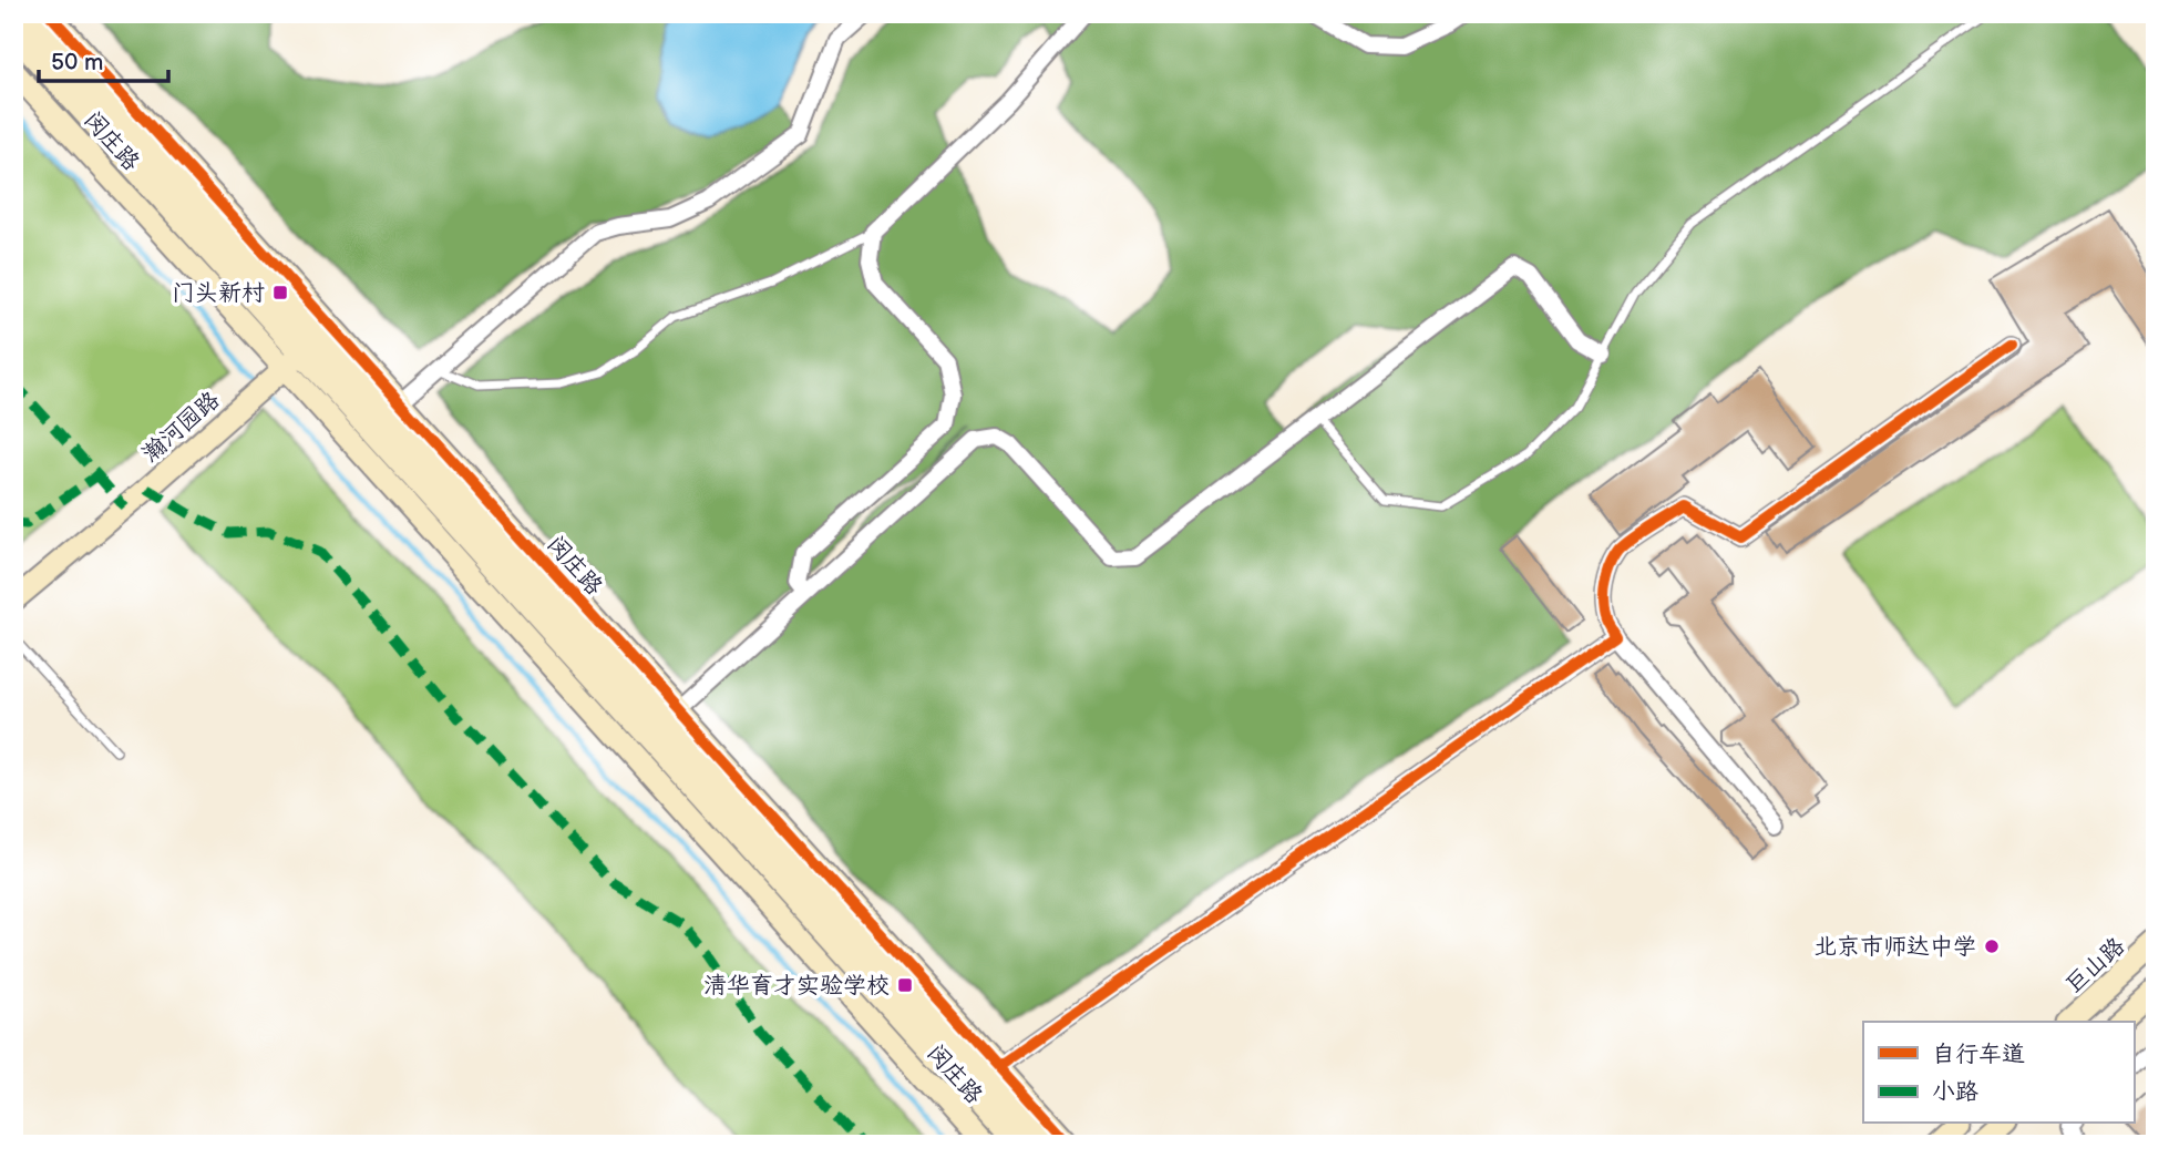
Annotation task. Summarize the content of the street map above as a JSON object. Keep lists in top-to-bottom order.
{
  "streets": {
    "main road": ["闵庄路", "瀚河园路", "巨山路"]
  },
  "crossings": [
    ["闵庄路", "瀚河园路"]
  ],
  "places": {
    "transit": ["门头新村", "清华育才实验学校"],
    "other": ["北京市师达中学"]
  },
  "legend": ["自行车道", "小路"],
  "scale_bar": "50 m"
}
